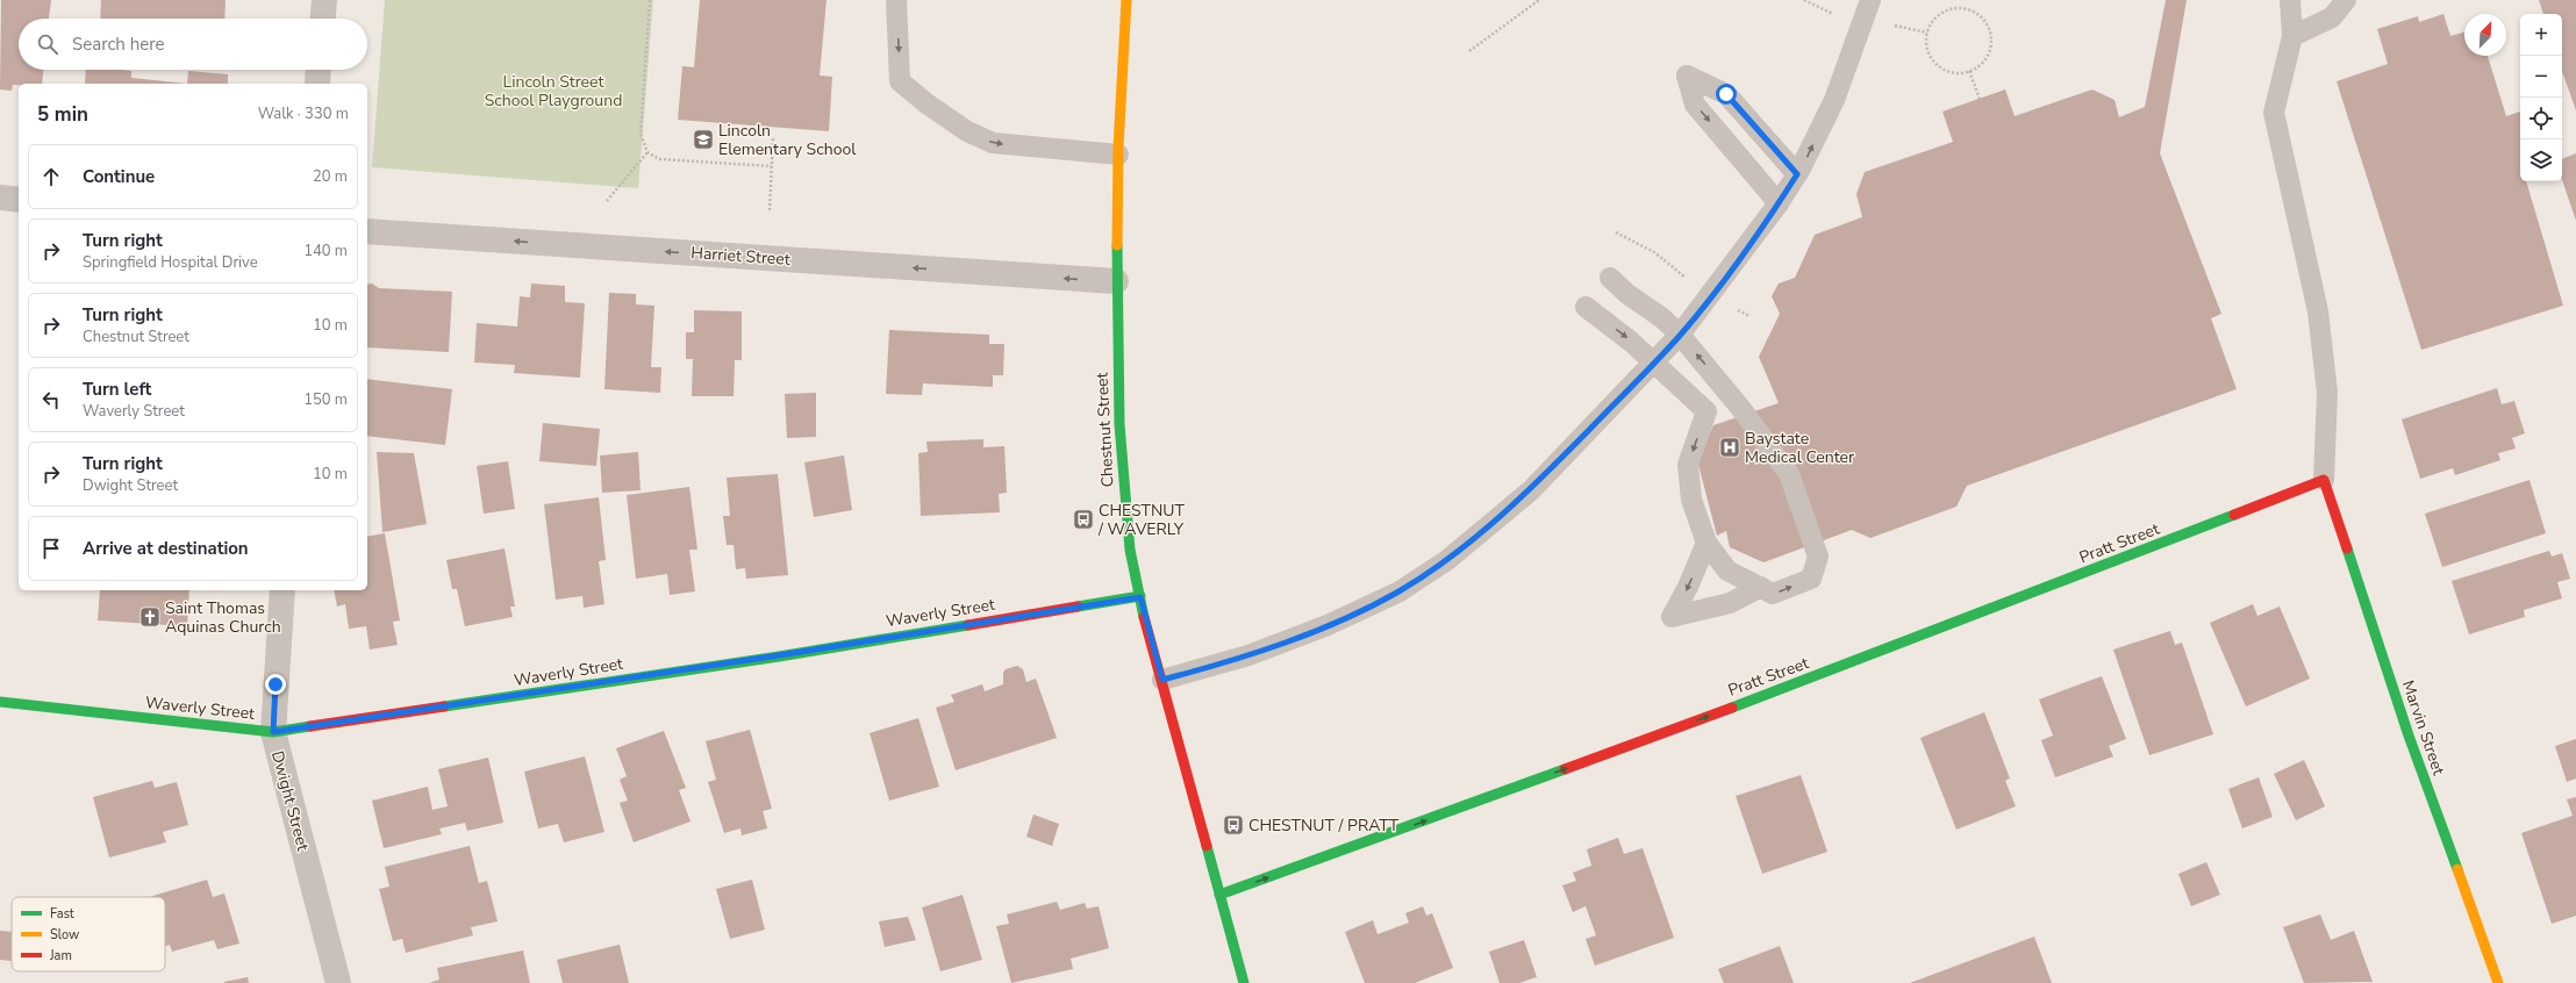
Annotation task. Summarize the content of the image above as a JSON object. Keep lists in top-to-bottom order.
{
  "streets": {
    "street": [
      "Harriet Street",
      "Chestnut Street",
      "Pratt Street",
      "Waverly Street",
      "Marvin Street",
      "Dwight Street"
    ]
  },
  "crossings": [
    ["Harriet Street", "Chestnut Street"],
    ["Chestnut Street", "Pratt Street"],
    ["Chestnut Street", "Waverly Street"],
    ["Pratt Street", "Marvin Street"],
    ["Waverly Street", "Dwight Street"]
  ],
  "one_way": ["Harriet Street", "Pratt Street"],
  "parks": ["Lincoln Street School Playground"],
  "places": {
    "school or university": ["Lincoln Elementary School"],
    "hospital": ["Baystate Medical Center"],
    "bus stop": ["CHESTNUT / WAVERLY", "CHESTNUT / PRATT"],
    "church": ["Saint Thomas Aquinas Church"]
  },
  "legend": ["Fast", "Slow", "Jam"],
  "north": "top right",
  "page": {
    "map_buttons": ["+", "−"],
    "search": "Search here",
    "heading": ["5 min", "Walk · 330 m"],
    "list": [
      ["Continue", "20 m"],
      ["Turn right", "Springfield Hospital Drive", "140 m"],
      ["Turn right", "Chestnut Street", "10 m"],
      ["Turn left", "Waverly Street", "150 m"],
      ["Turn right", "Dwight Street", "10 m"],
      "Arrive at destination"
    ]
  }
}
